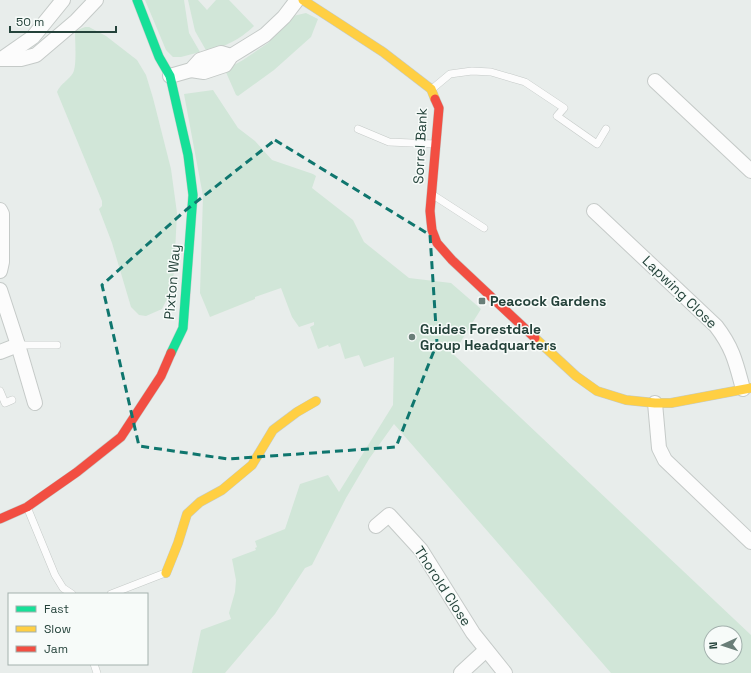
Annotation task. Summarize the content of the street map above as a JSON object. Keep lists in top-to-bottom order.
{
  "streets": {
    "street": [
      "Sorrel Bank",
      "Pixton Way",
      "Lapwing Close",
      "Thorold Close"
    ]
  },
  "places": {
    "transit": ["Peacock Gardens"],
    "other": ["Guides Forestdale Group Headquarters"]
  },
  "legend": ["Fast", "Slow", "Jam"],
  "scale_bar": "50 m",
  "north": "left"
}
